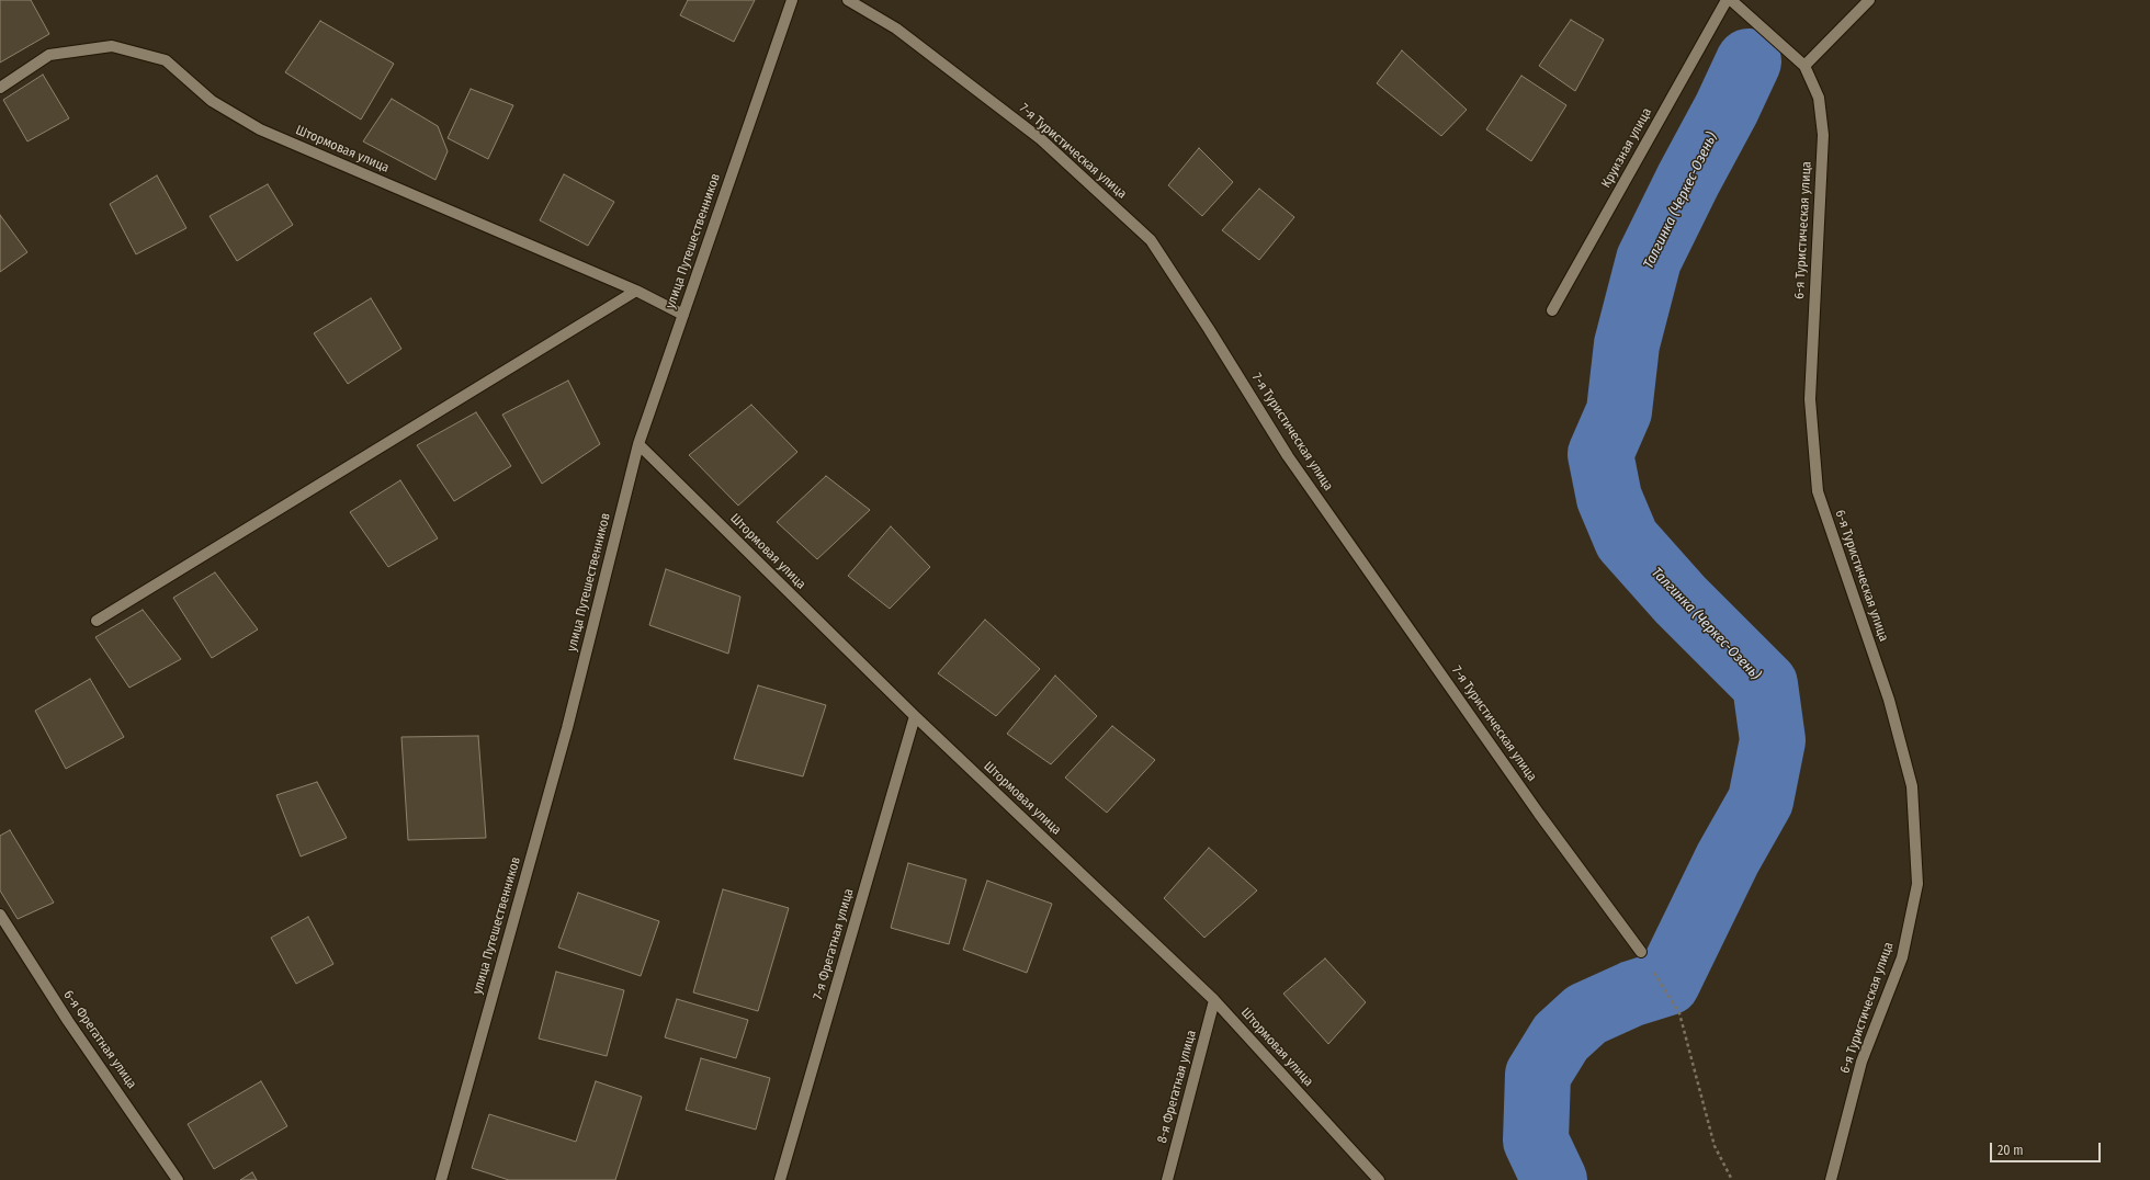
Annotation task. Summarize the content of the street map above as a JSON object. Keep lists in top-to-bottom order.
{
  "streets": {
    "street": [
      "Круизная улица",
      "Штормовая улица",
      "7-я Туристическая улица",
      "6-я Туристическая улица",
      "улица Путешественников",
      "7-я Фрегатная улица",
      "6-я Фрегатная улица",
      "8-я Фрегатная улица"
    ]
  },
  "crossings": [
    ["Штормовая улица", "улица Путешественников"],
    ["Штормовая улица", "7-я Фрегатная улица"],
    ["Штормовая улица", "8-я Фрегатная улица"]
  ],
  "water": ["Талгинка (Черкес-Озень)"],
  "scale_bar": "20 m"
}
